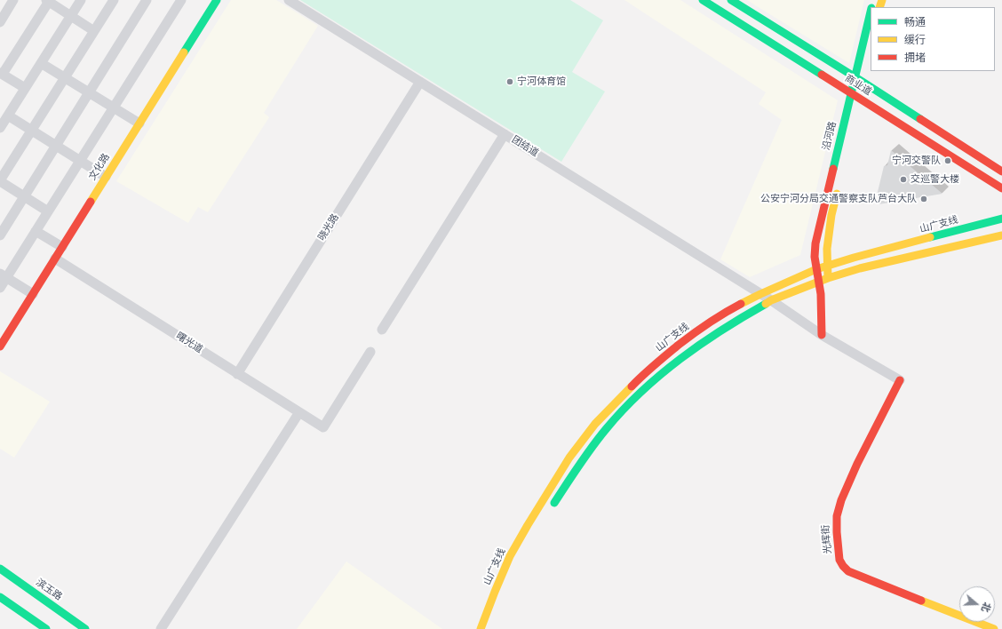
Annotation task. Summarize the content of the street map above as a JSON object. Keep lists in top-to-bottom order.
{
  "streets": {
    "main road": [
      "商业道",
      "沿河路",
      "文化路",
      "山广支线",
      "光辉街",
      "滨玉路"
    ],
    "street": ["团结道", "晓光路", "曙光道"]
  },
  "crossings": [
    ["商业道", "沿河路"],
    ["沿河路", "山广支线"],
    ["团结道", "山广支线"],
    ["团结道", "晓光路"],
    ["团结道", "光辉街"],
    ["文化路", "曙光道"],
    ["晓光路", "曙光道"]
  ],
  "places": [
    "宁河体育馆",
    "宁河交警队",
    "交巡警大楼",
    "公安宁河分局交通警察支队芦台大队"
  ],
  "legend": ["畅通", "缓行", "拥堵"],
  "north": "right"
}
